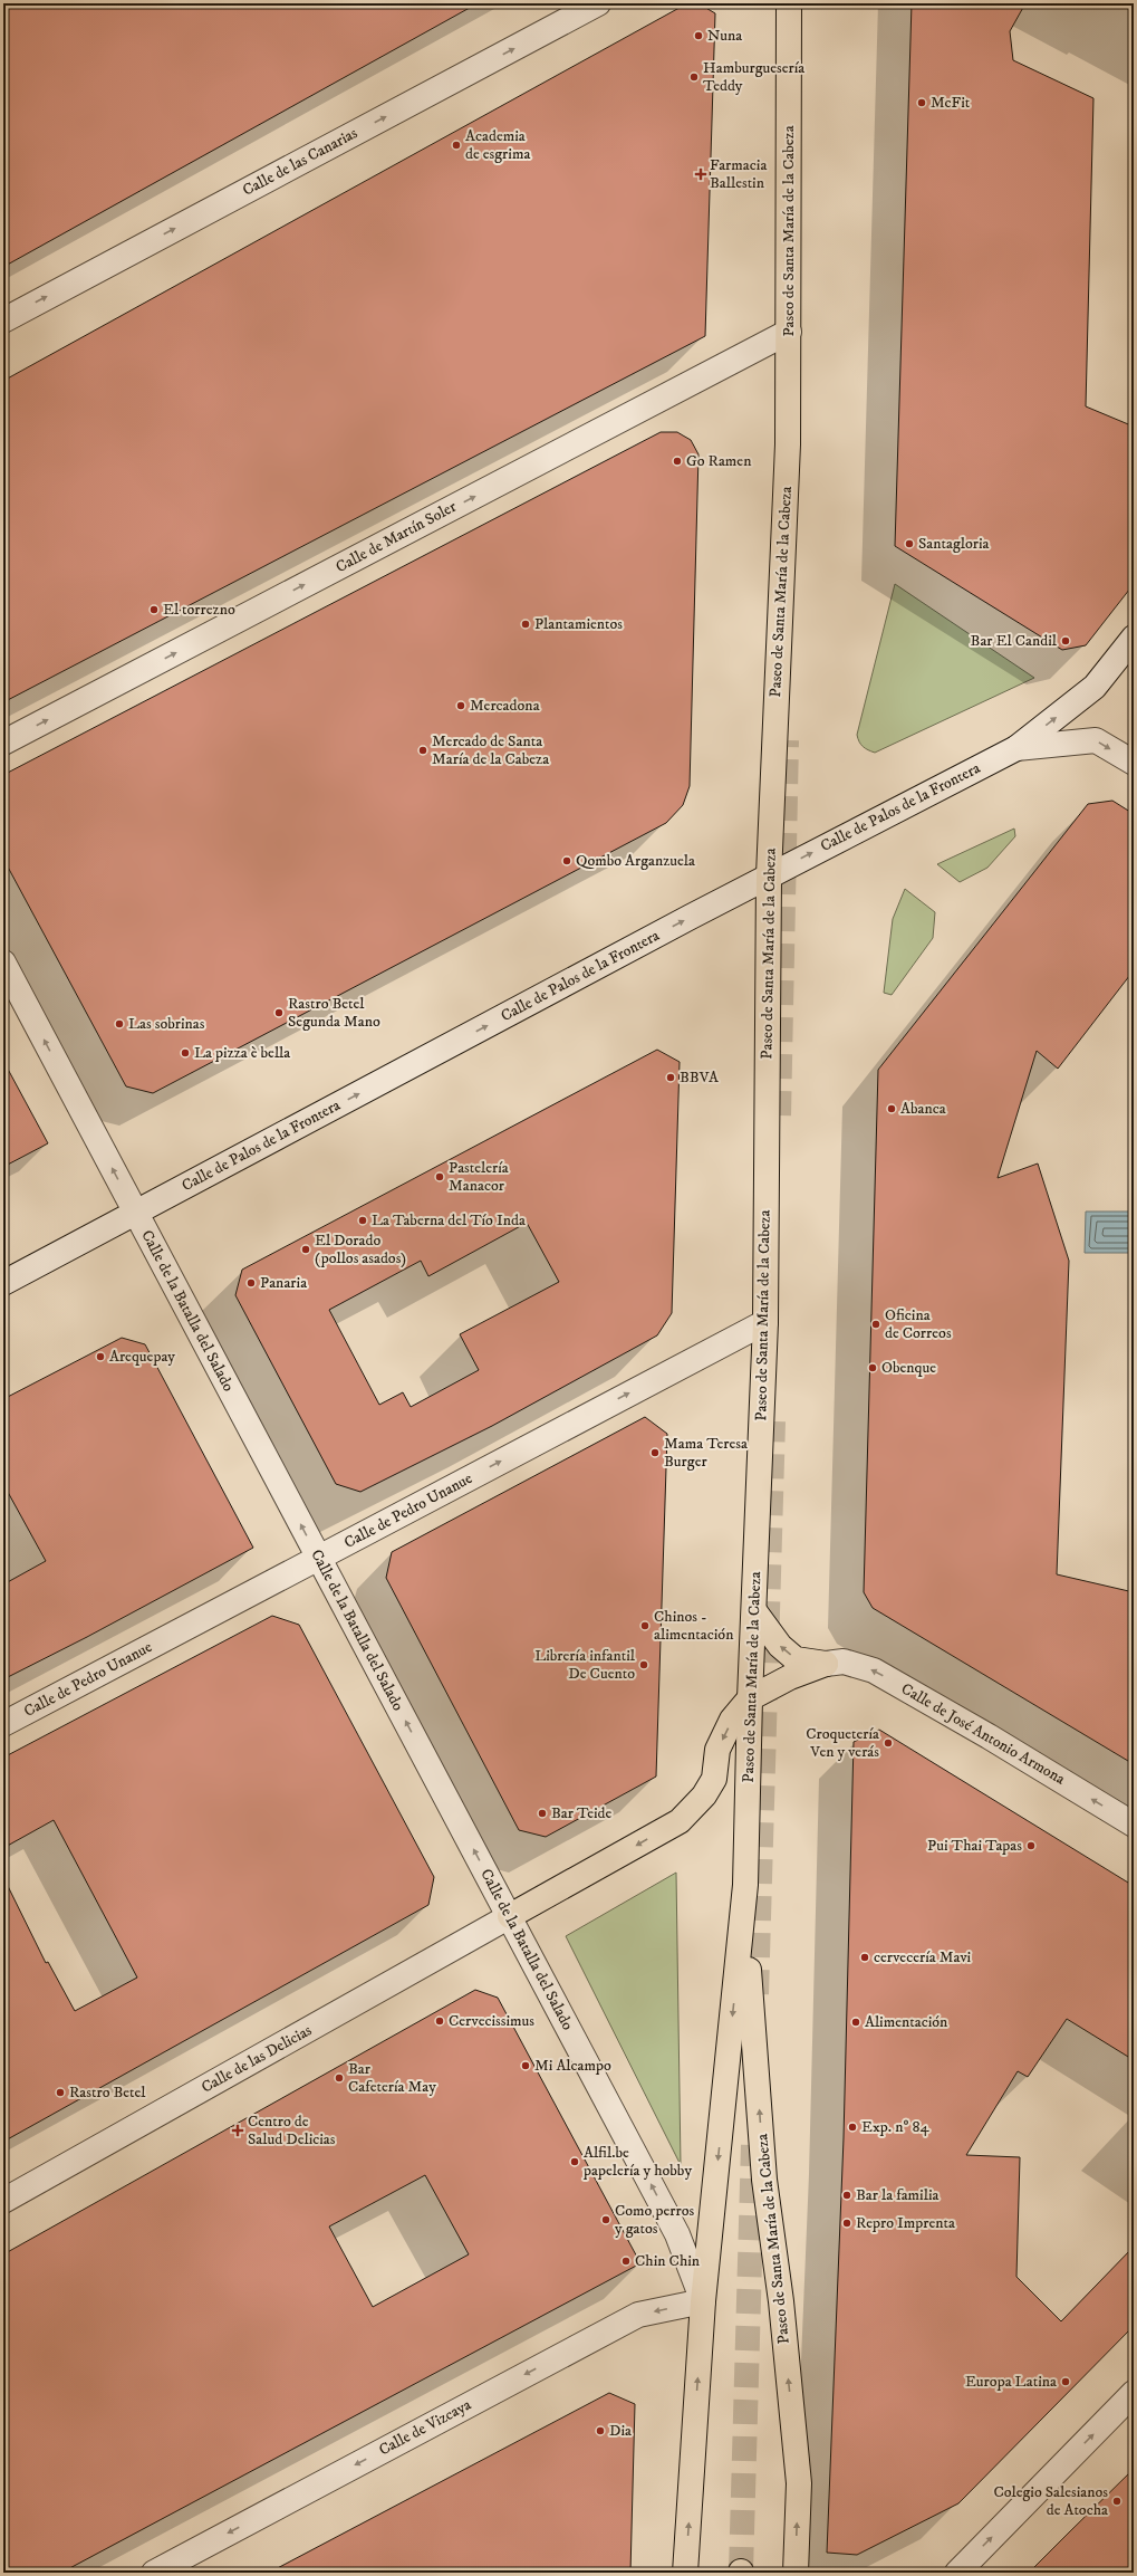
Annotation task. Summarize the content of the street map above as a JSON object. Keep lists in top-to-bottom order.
{
  "streets": {
    "main road": ["Paseo de Santa María de la Cabeza"],
    "street": [
      "Calle de las Canarias",
      "Calle de Martín Soler",
      "Calle de Palos de la Frontera",
      "Calle de la Batalla del Salado",
      "Calle de Pedro Unanue",
      "Calle de José Antonio Armona",
      "Calle de las Delicias",
      "Calle de Vizcaya"
    ]
  },
  "crossings": [
    ["Paseo de Santa María de la Cabeza", "Calle de Martín Soler"],
    ["Paseo de Santa María de la Cabeza", "Calle de Palos de la Frontera"],
    ["Paseo de Santa María de la Cabeza", "Calle de la Batalla del Salado"],
    ["Paseo de Santa María de la Cabeza", "Calle de Pedro Unanue"],
    ["Paseo de Santa María de la Cabeza", "Calle de Vizcaya"],
    ["Calle de Palos de la Frontera", "Calle de la Batalla del Salado"],
    ["Calle de la Batalla del Salado", "Calle de Pedro Unanue"],
    ["Calle de la Batalla del Salado", "Calle de las Delicias"],
    ["Calle de la Batalla del Salado", "Calle de Vizcaya"]
  ],
  "one_way": [
    "Calle de las Canarias",
    "Calle de Martín Soler",
    "Calle de Palos de la Frontera",
    "Calle de la Batalla del Salado",
    "Calle de Pedro Unanue",
    "Calle de José Antonio Armona",
    "Calle de Vizcaya"
  ],
  "places": {
    "other": [
      "Nuna",
      "Hamburguesería Teddy",
      "McFit",
      "Academia de esgrima",
      "Go Ramen",
      "Santagloria",
      "El torrezno",
      "Plantamientos",
      "Bar El Candil",
      "Mercadona",
      "Mercado de Santa María de la Cabeza",
      "Qombo Arganzuela",
      "Rastro Betel Segunda Mano",
      "Las sobrinas",
      "La pizza è bella",
      "BBVA",
      "Abanca",
      "Pastelería Manacor",
      "La Taberna del Tío Inda",
      "El Dorado (pollos asados)",
      "Panaria",
      "Oficina de Correos",
      "Arequepay",
      "Obenque",
      "Mama Teresa Burger",
      "Chinos - alimentación",
      "Librería infantil De Cuento",
      "Croquetería Ven y verás",
      "Bar Teide",
      "Pui Thai Tapas",
      "cervecería Mavi",
      "Cervecissimus",
      "Alimentación",
      "Mi Alcampo",
      "Bar Cafetería May",
      "Rastro Betel",
      "Exp. nº 84",
      "Alfil.be papelería y hobby",
      "Bar la familia",
      "Como perros y gatos",
      "Repro Imprenta",
      "Chin Chin",
      "Europa Latina",
      "Dia",
      "Colegio Salesianos de Atocha"
    ],
    "health": ["Farmacia Ballestin", "Centro de Salud Delicias"]
  }
}
